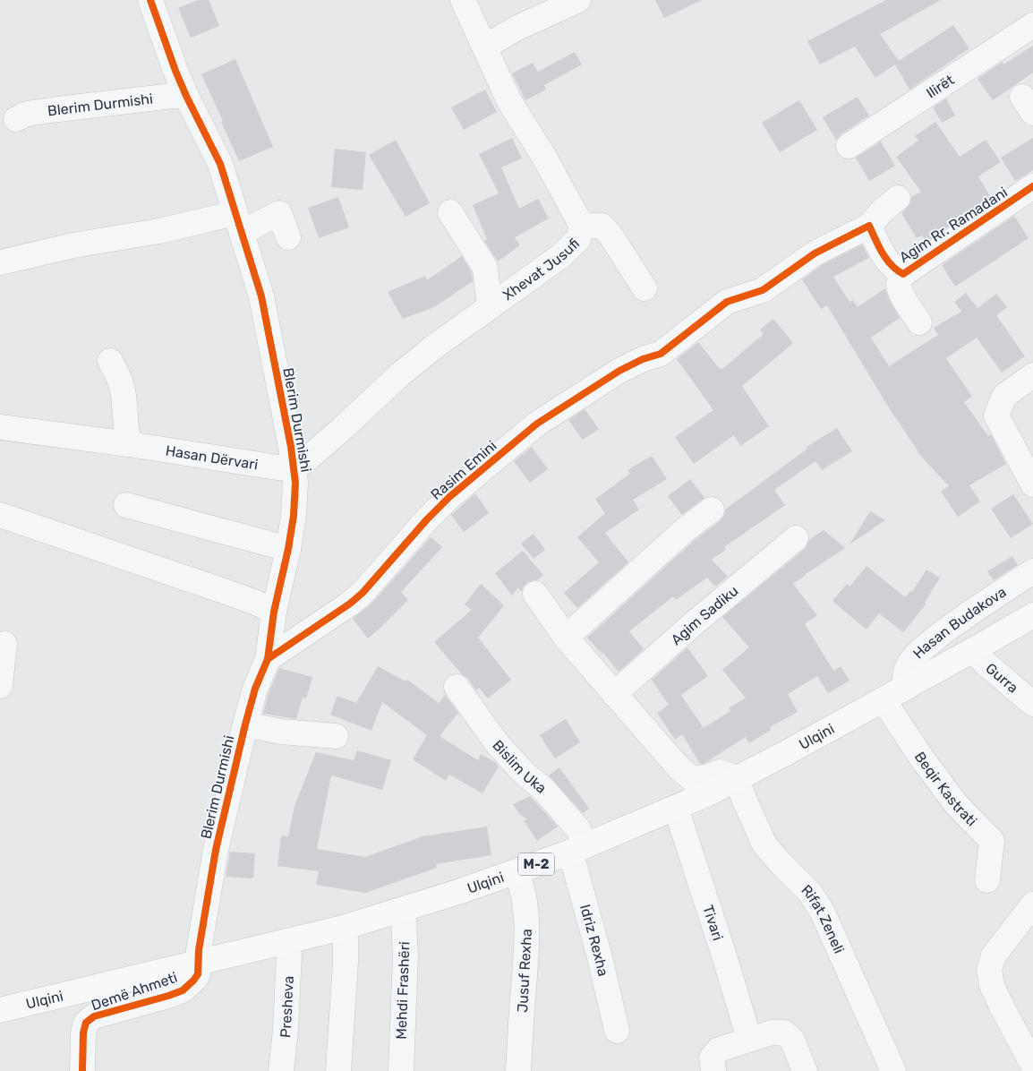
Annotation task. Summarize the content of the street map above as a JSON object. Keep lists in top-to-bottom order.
{
  "streets": {
    "main road": ["Ulqini", "M-2"],
    "street": [
      "Ilirët",
      "Blerim Durmishi",
      "Agim Rr. Ramadani",
      "Xhevat Jusufi",
      "Hasan Dërvari",
      "Rasim Emini",
      "Agim Sadiku",
      "Hasan Budakova",
      "Gurra",
      "Bislim Uka",
      "Beqir Kastrati",
      "Rifat Zeneli",
      "Tivari",
      "Idriz Rexha",
      "Jusuf Rexha",
      "Mehdi Frashëri",
      "Demë Ahmeti",
      "Presheva"
    ]
  },
  "crossings": [
    ["Blerim Durmishi", "Xhevat Jusufi"],
    ["Blerim Durmishi", "Hasan Dërvari"],
    ["Blerim Durmishi", "Rasim Emini"],
    ["Blerim Durmishi", "Ulqini"],
    ["Blerim Durmishi", "Demë Ahmeti"],
    ["Agim Rr. Ramadani", "Rasim Emini"],
    ["Xhevat Jusufi", "Hasan Dërvari"],
    ["Hasan Budakova", "Ulqini"],
    ["Gurra", "Ulqini"],
    ["Ulqini", "Bislim Uka"],
    ["Ulqini", "Beqir Kastrati"],
    ["Ulqini", "Rifat Zeneli"],
    ["Ulqini", "Tivari"],
    ["Ulqini", "Idriz Rexha"],
    ["Ulqini", "Jusuf Rexha"],
    ["Ulqini", "Mehdi Frashëri"],
    ["Ulqini", "Demë Ahmeti"],
    ["Ulqini", "Presheva"],
    ["Bislim Uka", "Idriz Rexha"]
  ]
}
